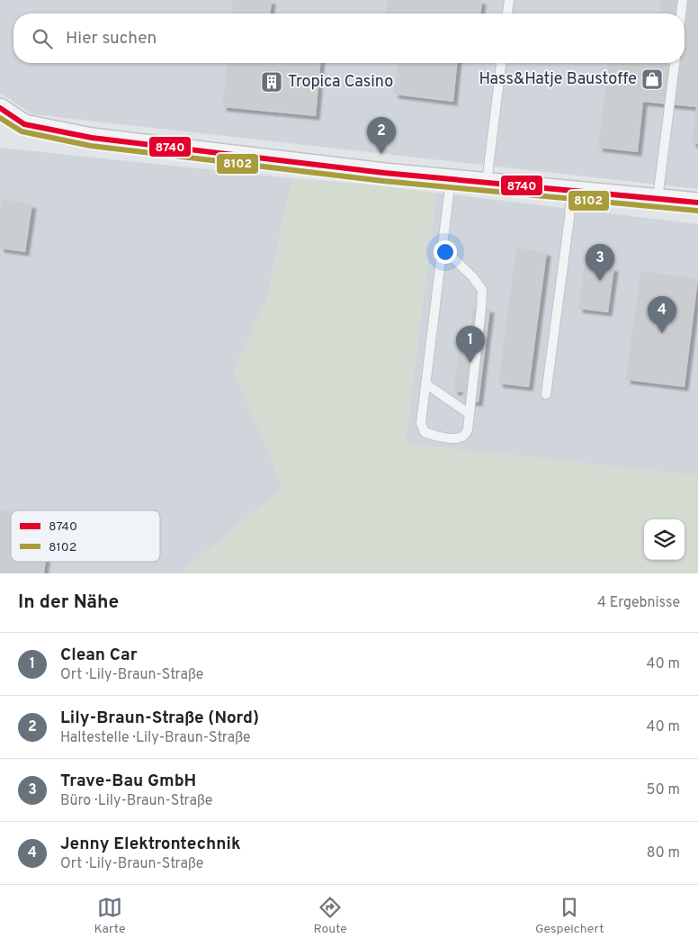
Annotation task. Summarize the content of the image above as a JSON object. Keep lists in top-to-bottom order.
{
  "places": {
    "shop": ["Hass&Hatje Baustoffe"],
    "building": ["Tropica Casino"]
  },
  "lines": ["transit line 8740", "transit line 8102"],
  "legend": ["8740", "8102"],
  "page": {
    "search": "Hier suchen",
    "pins": [
      "2",
      "3",
      "4",
      "1"
    ],
    "heading": ["In der Nähe", "4 Ergebnisse"],
    "list": [
      {
        "mark": "1",
        "name": "Clean Car",
        "note": "Ort · Lily-Braun-Straße",
        "value": "40 m"
      },
      {
        "mark": "2",
        "name": "Lily-Braun-Straße (Nord)",
        "note": "Haltestelle · Lily-Braun-Straße",
        "value": "40 m"
      },
      {
        "mark": "3",
        "name": "Trave-Bau GmbH",
        "note": "Büro · Lily-Braun-Straße",
        "value": "50 m"
      },
      {
        "mark": "4",
        "name": "Jenny Elektrontechnik",
        "note": "Ort · Lily-Braun-Straße",
        "value": "80 m"
      }
    ],
    "nav": ["Karte", "Route", "Gespeichert"]
  }
}
